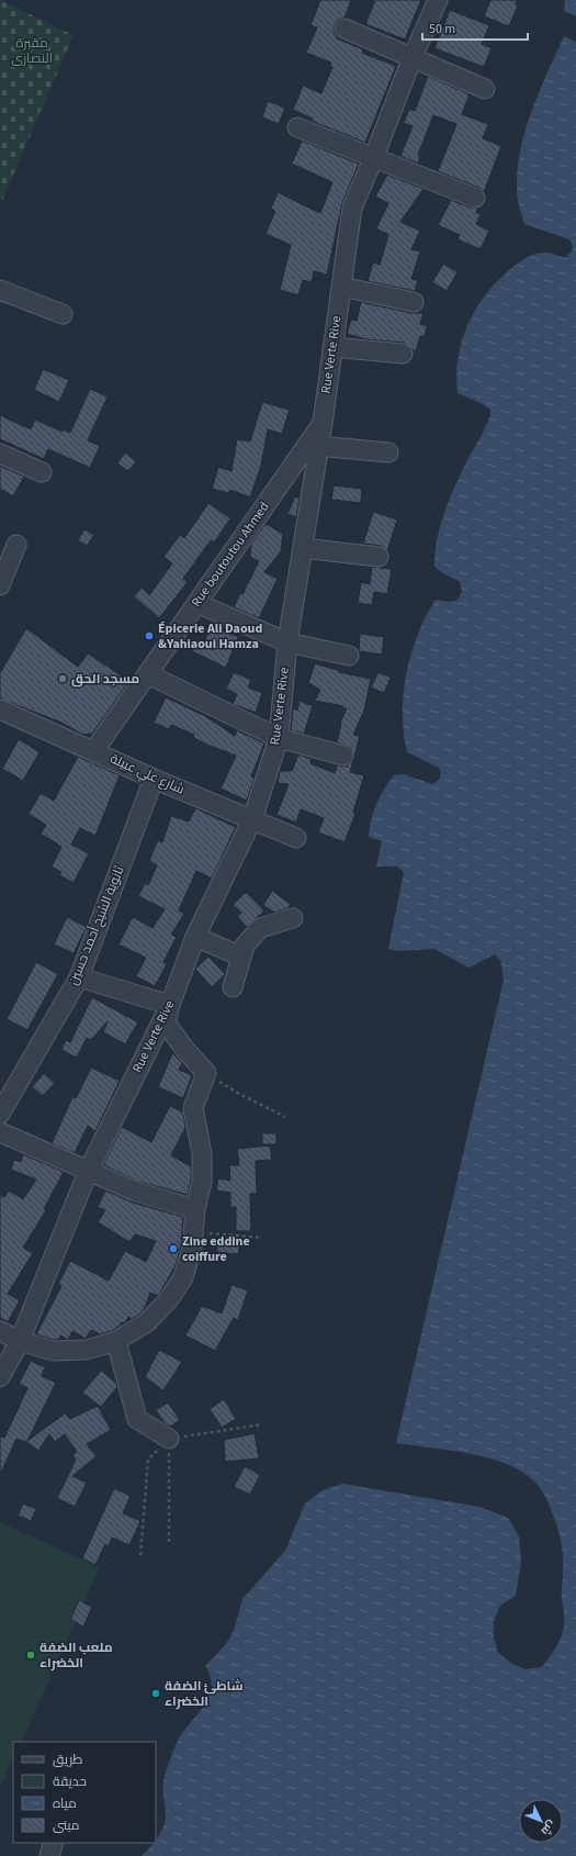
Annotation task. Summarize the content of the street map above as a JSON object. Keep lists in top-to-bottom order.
{
  "streets": {
    "street": [
      "Rue Verte Rive",
      "Rue boutoutou Ahmed",
      "شارع علي عبيلة",
      "ثانوية الشيخ أحمد حسين"
    ]
  },
  "crossings": [
    ["Rue Verte Rive", "Rue boutoutou Ahmed"],
    ["Rue Verte Rive", "شارع علي عبيلة"],
    ["Rue boutoutou Ahmed", "شارع علي عبيلة"],
    ["شارع علي عبيلة", "ثانوية الشيخ أحمد حسين"]
  ],
  "parks": ["مقبرة النصارى"],
  "places": [
    "Épicerie Ali Daoud &Yahiaoui Hamza",
    "مسجد الحق",
    "Zine eddine coiffure",
    "ملعب الضفة الخضراء",
    "شاطئ الضفة الخضراء"
  ],
  "legend": [
    "طريق",
    "حديقة",
    "مياه",
    "مبنى"
  ],
  "scale_bar": "50 m",
  "north": "bottom right"
}
